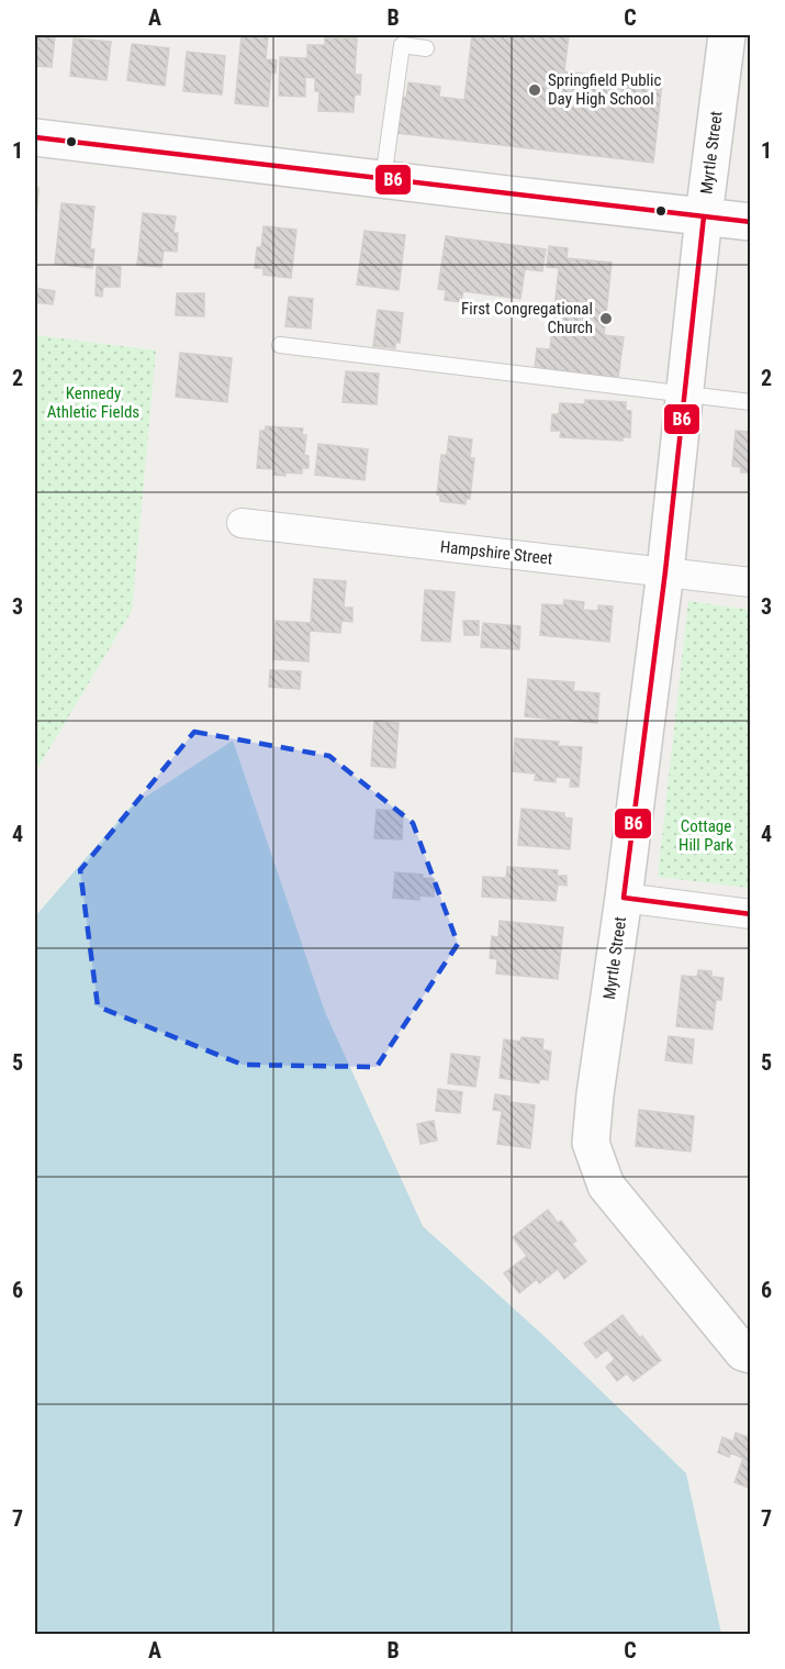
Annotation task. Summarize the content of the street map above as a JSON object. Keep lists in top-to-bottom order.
{
  "streets": {
    "street": ["Myrtle Street", "Hampshire Street"]
  },
  "crossings": [
    ["Myrtle Street", "Hampshire Street"]
  ],
  "parks": ["Kennedy Athletic Fields", "Cottage Hill Park"],
  "places": ["Springfield Public Day High School", "First Congregational Church"],
  "lines": ["transit line B6"],
  "grid": {
    "columns": ["A", "B", "C"],
    "rows": [
      "1",
      "2",
      "3",
      "4",
      "5",
      "6",
      "7"
    ]
  }
}
